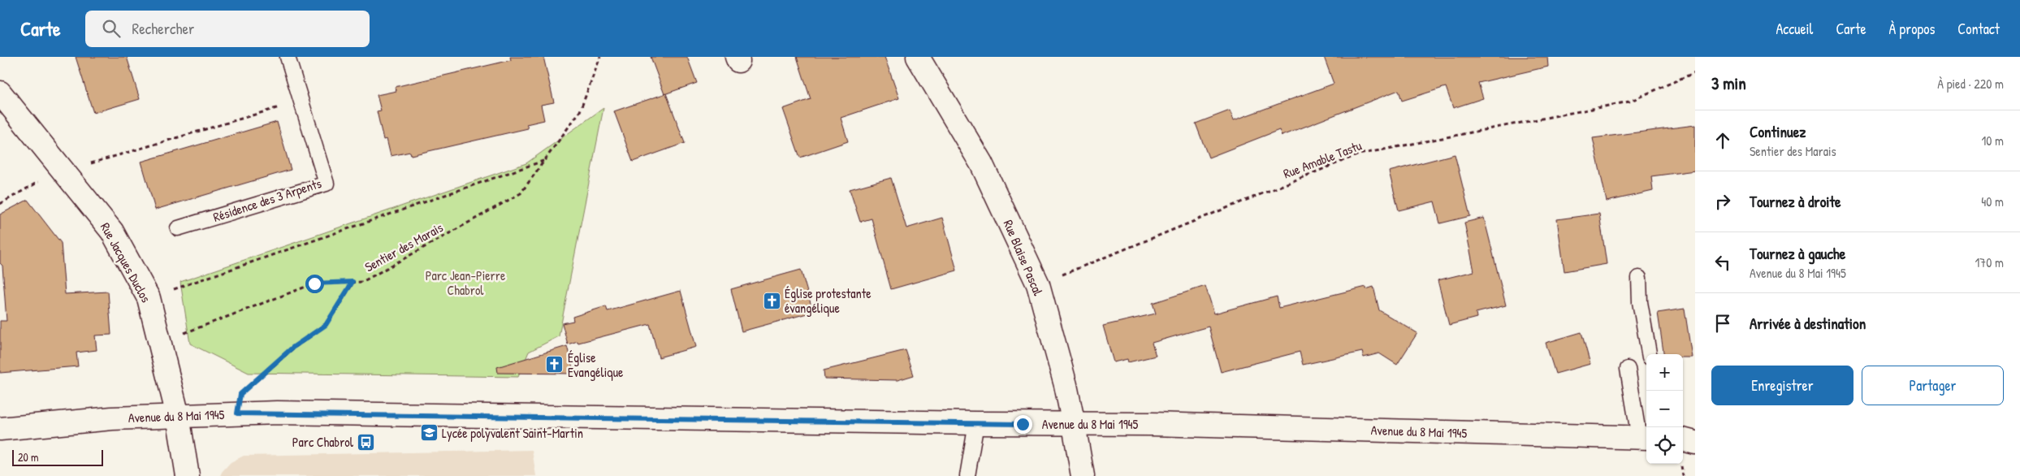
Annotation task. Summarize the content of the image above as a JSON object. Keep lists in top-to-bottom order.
{
  "streets": {
    "main road": ["Rue Blaise Pascal", "Rue Jacques Duclos", "Avenue du 8 Mai 1945"],
    "lane": ["Résidence des 3 Arpents"],
    "path": ["Rue Amable Tastu", "Sentier des Marais"]
  },
  "crossings": [
    ["Rue Amable Tastu", "Rue Blaise Pascal"],
    ["Sentier des Marais", "Rue Jacques Duclos"],
    ["Rue Blaise Pascal", "Avenue du 8 Mai 1945"],
    ["Rue Jacques Duclos", "Avenue du 8 Mai 1945"]
  ],
  "parks": ["Parc Jean-Pierre Chabrol"],
  "places": {
    "church": ["Église protestante évangélique", "Église Evangélique"],
    "school or university": ["Lycée polyvalent Saint-Martin"],
    "bus stop": ["Parc Chabrol"]
  },
  "scale_bar": "20 m",
  "page": {
    "header": "Carte",
    "search": "Rechercher",
    "nav": [
      "Accueil",
      "Carte",
      "À propos",
      "Contact"
    ],
    "heading": ["3 min", "À pied · 220 m"],
    "list": [
      ["Continuez", "Sentier des Marais", "10 m"],
      ["Tournez à droite", "40 m"],
      ["Tournez à gauche", "Avenue du 8 Mai 1945", "170 m"],
      "Arrivée à destination"
    ],
    "buttons": ["Enregistrer", "Partager"],
    "map_buttons": ["+", "−"],
    "scale": "20 m"
  }
}
